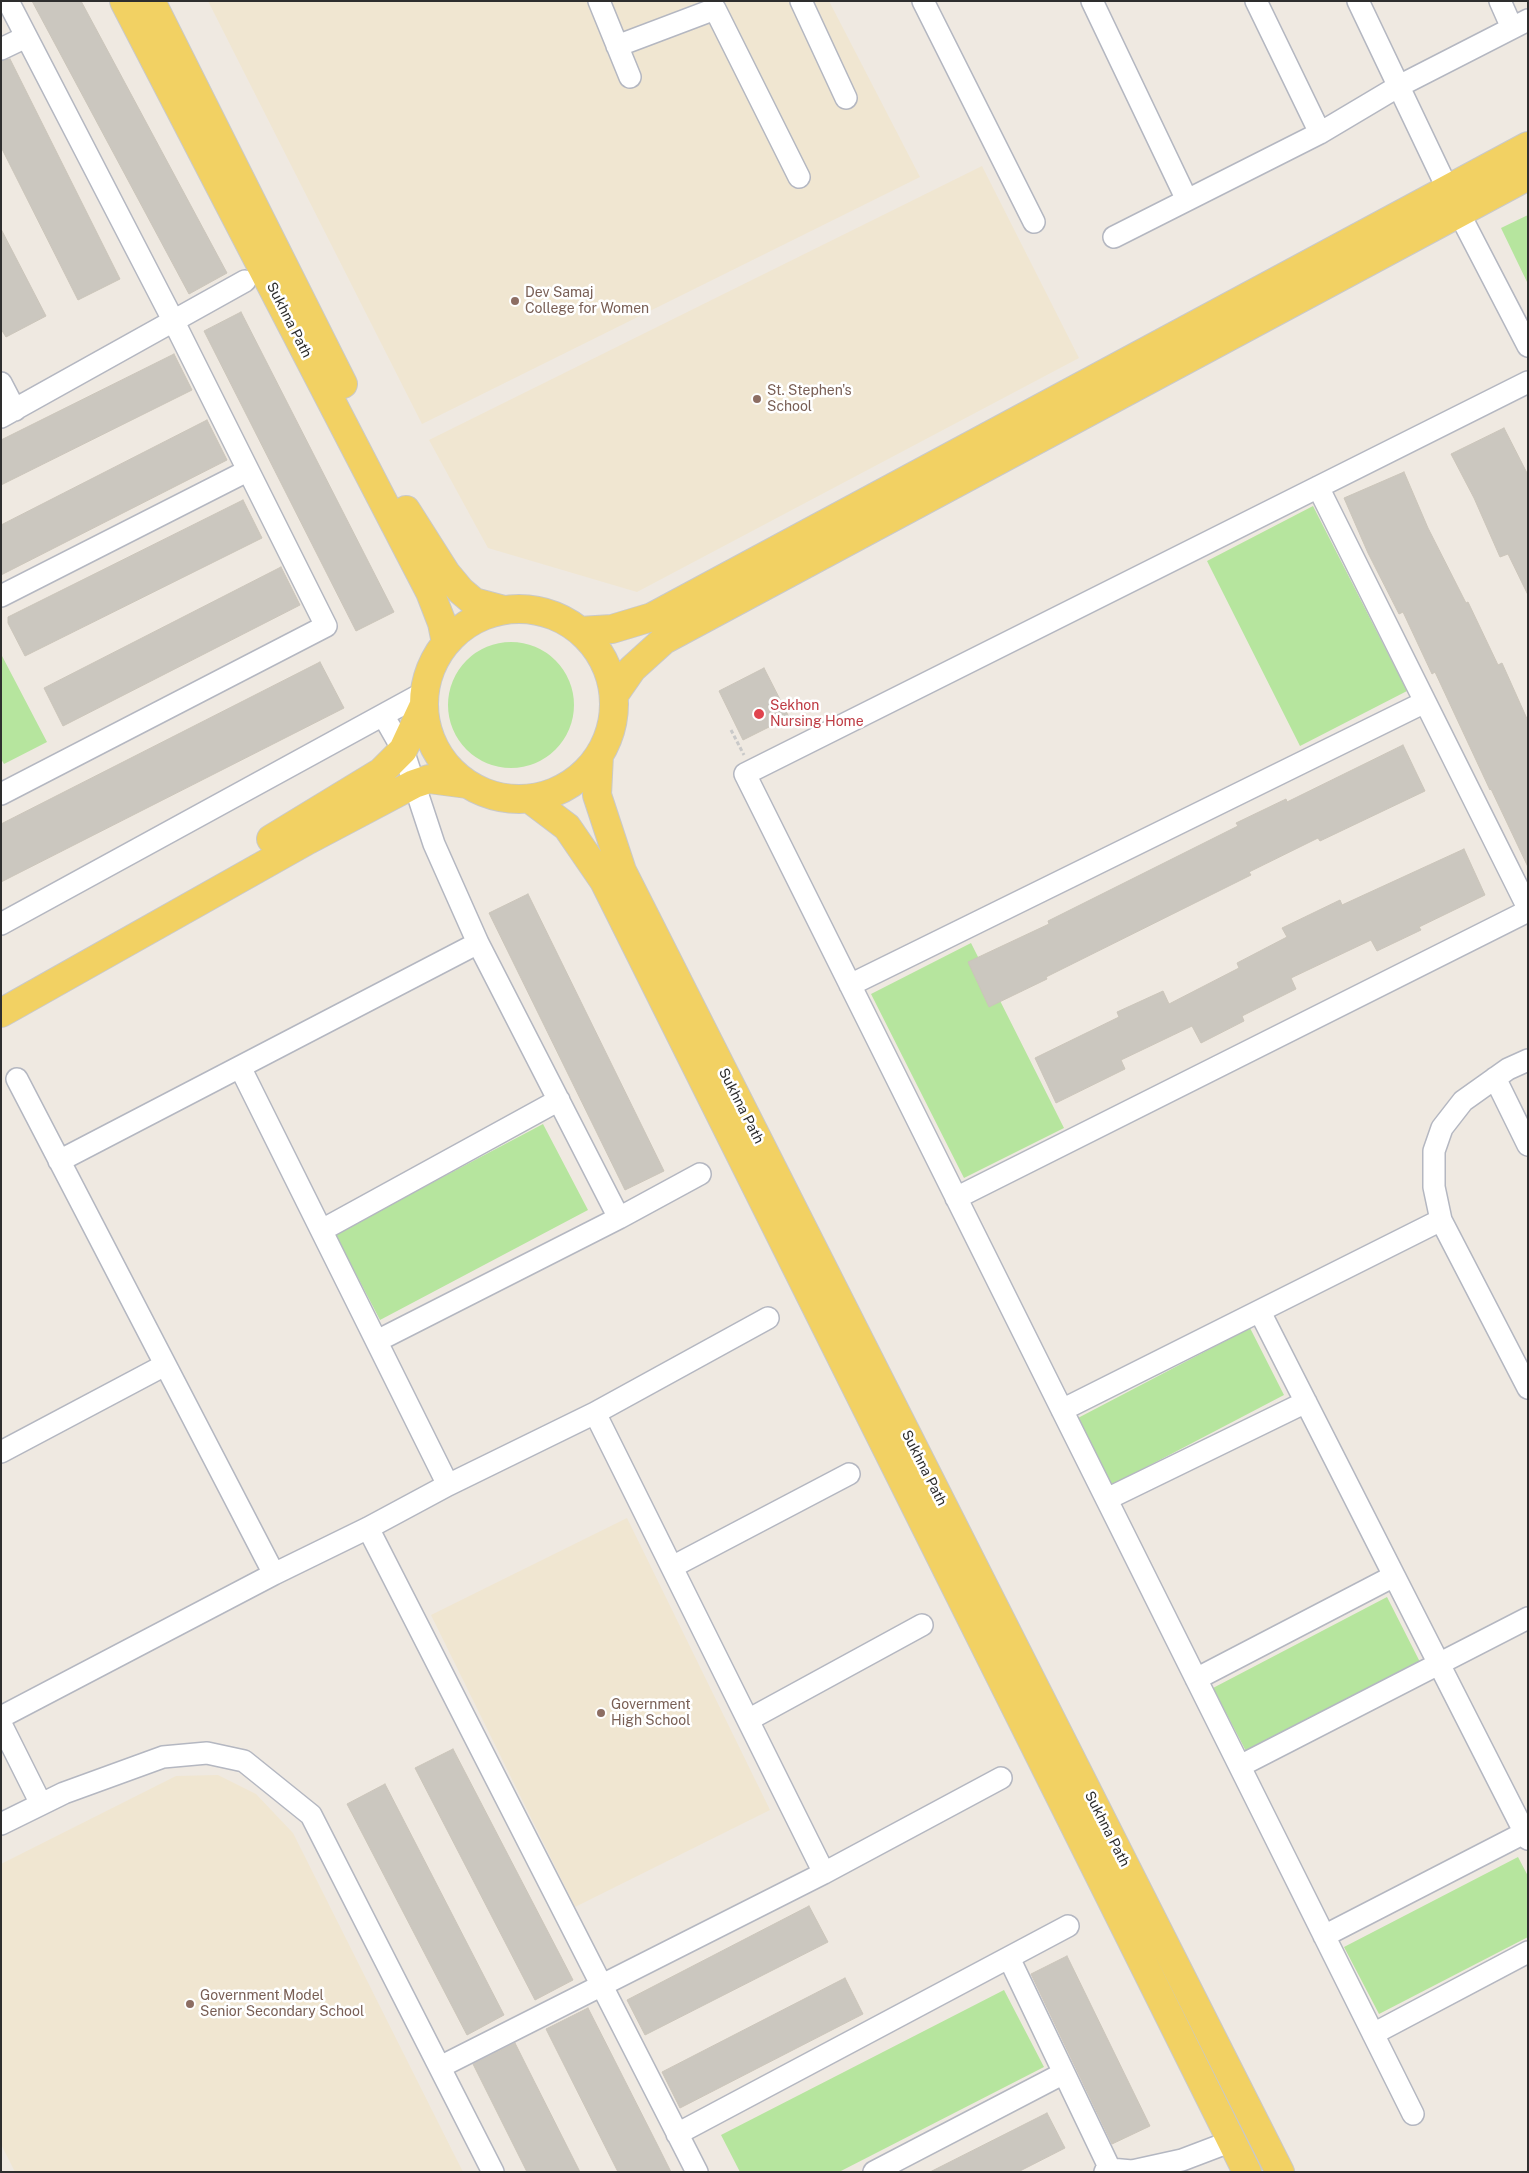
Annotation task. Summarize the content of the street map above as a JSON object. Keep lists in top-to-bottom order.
{
  "streets": {
    "main road": ["Sukhna Path"]
  },
  "places": [
    "Dev Samaj College for Women",
    "St. Stephen's School",
    "Sekhon Nursing Home",
    "Government High School",
    "Government Model Senior Secondary School"
  ]
}
